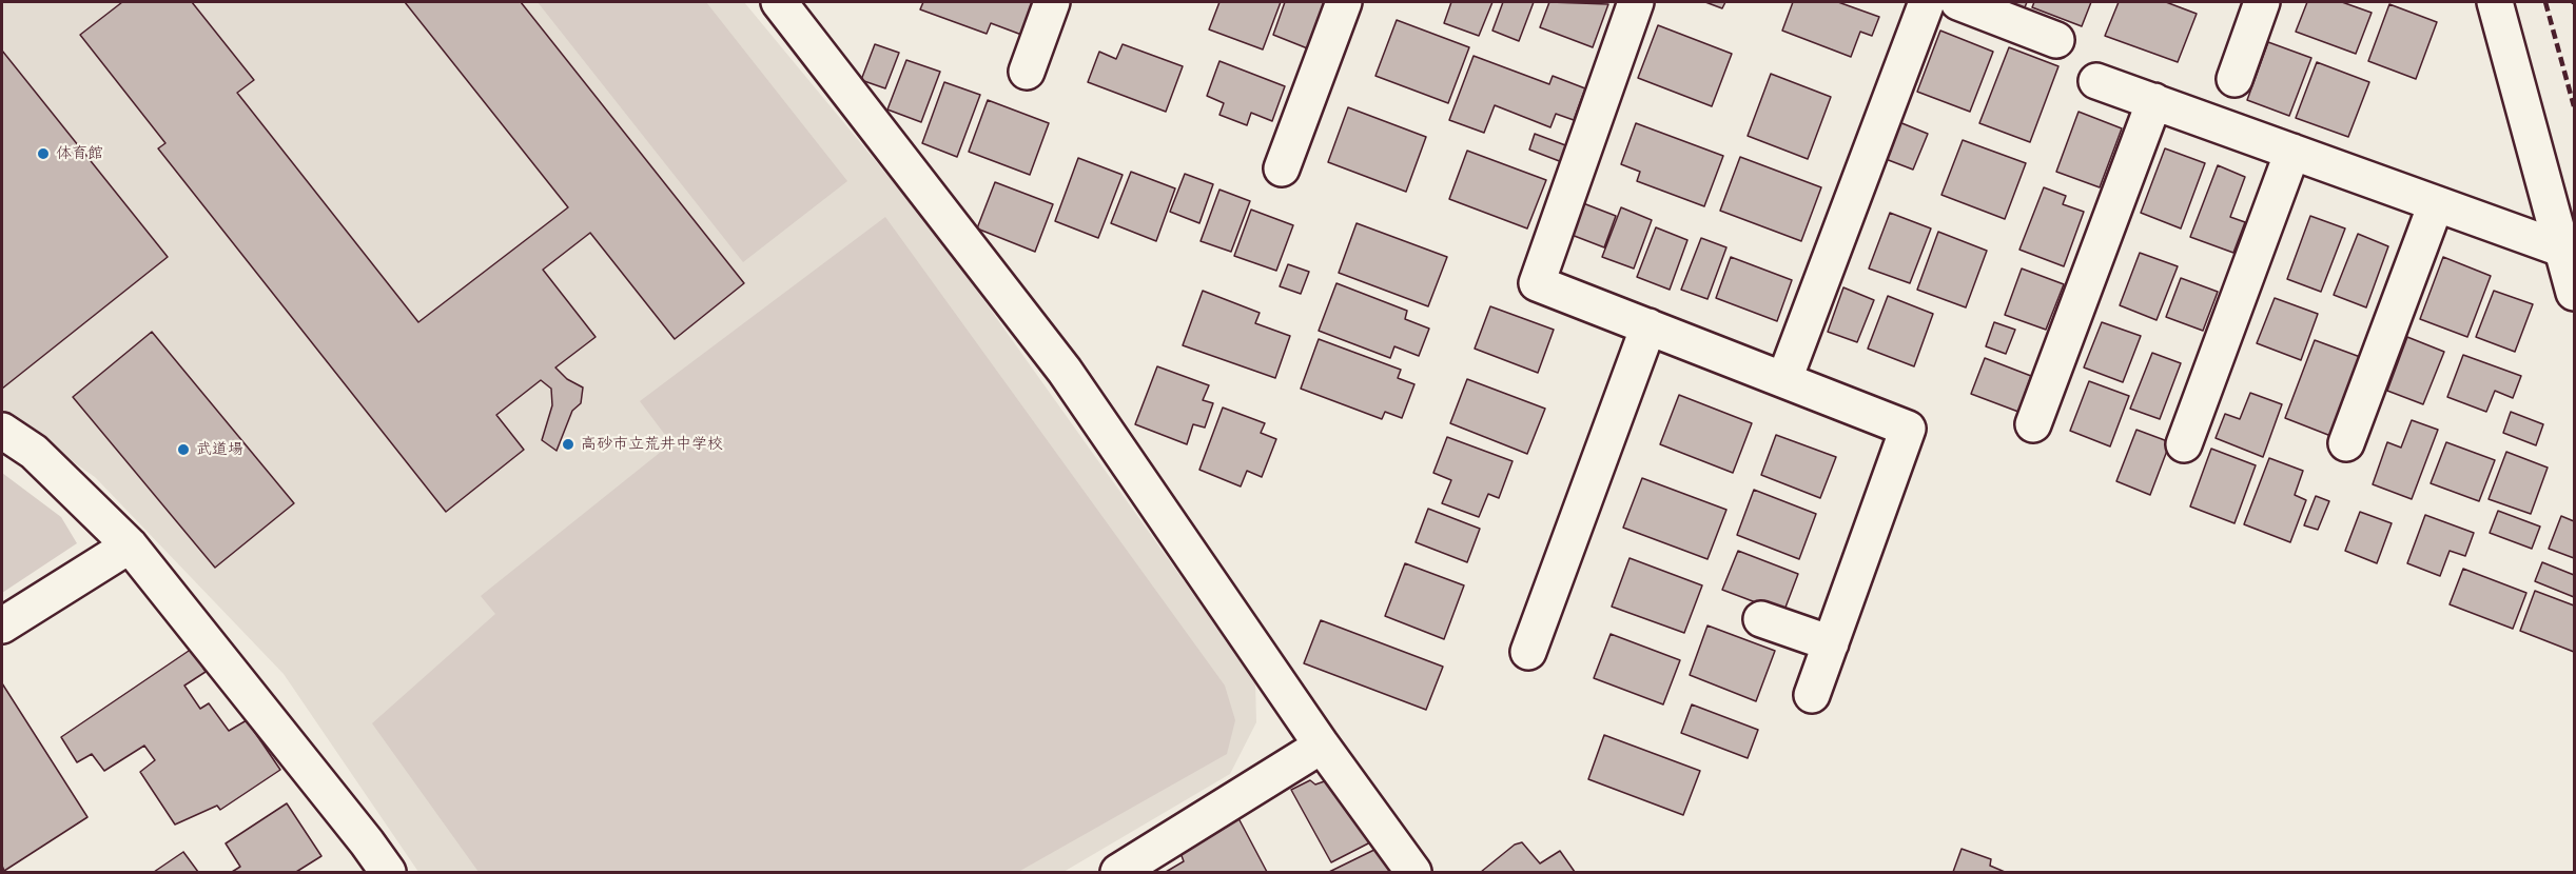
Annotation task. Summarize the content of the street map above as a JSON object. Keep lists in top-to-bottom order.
{
  "places": ["体育館", "高砂市立荒井中学校", "武道場"]
}
